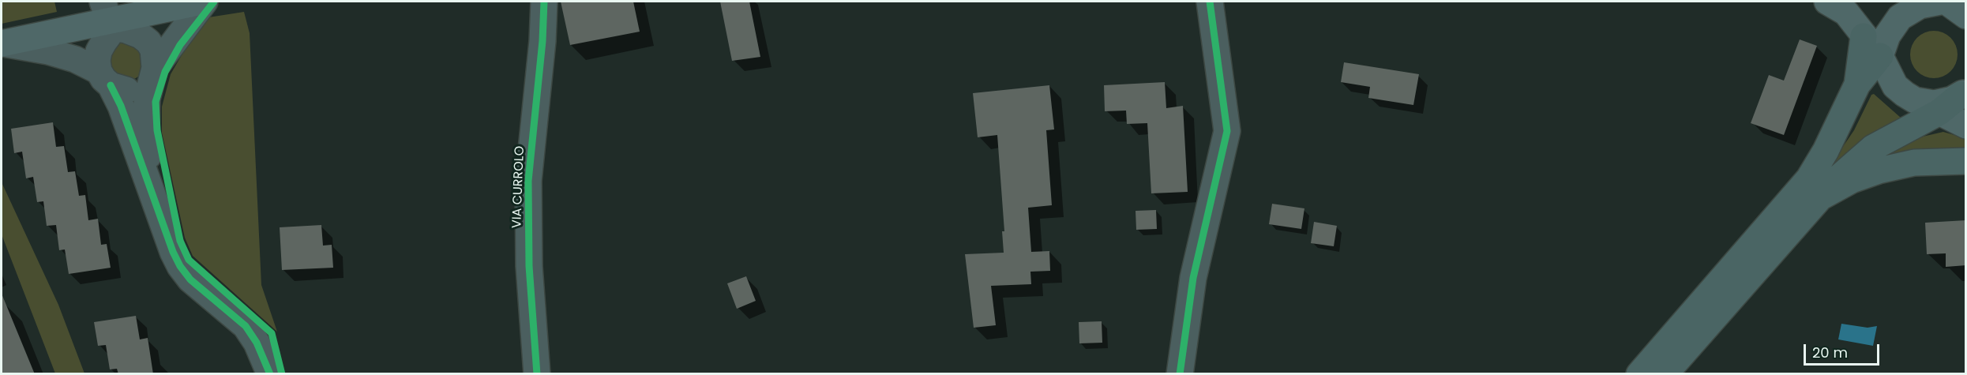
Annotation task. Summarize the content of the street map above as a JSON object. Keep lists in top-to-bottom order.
{
  "streets": {
    "street": ["VIA CURROLO"]
  },
  "scale_bar": "20 m"
}
